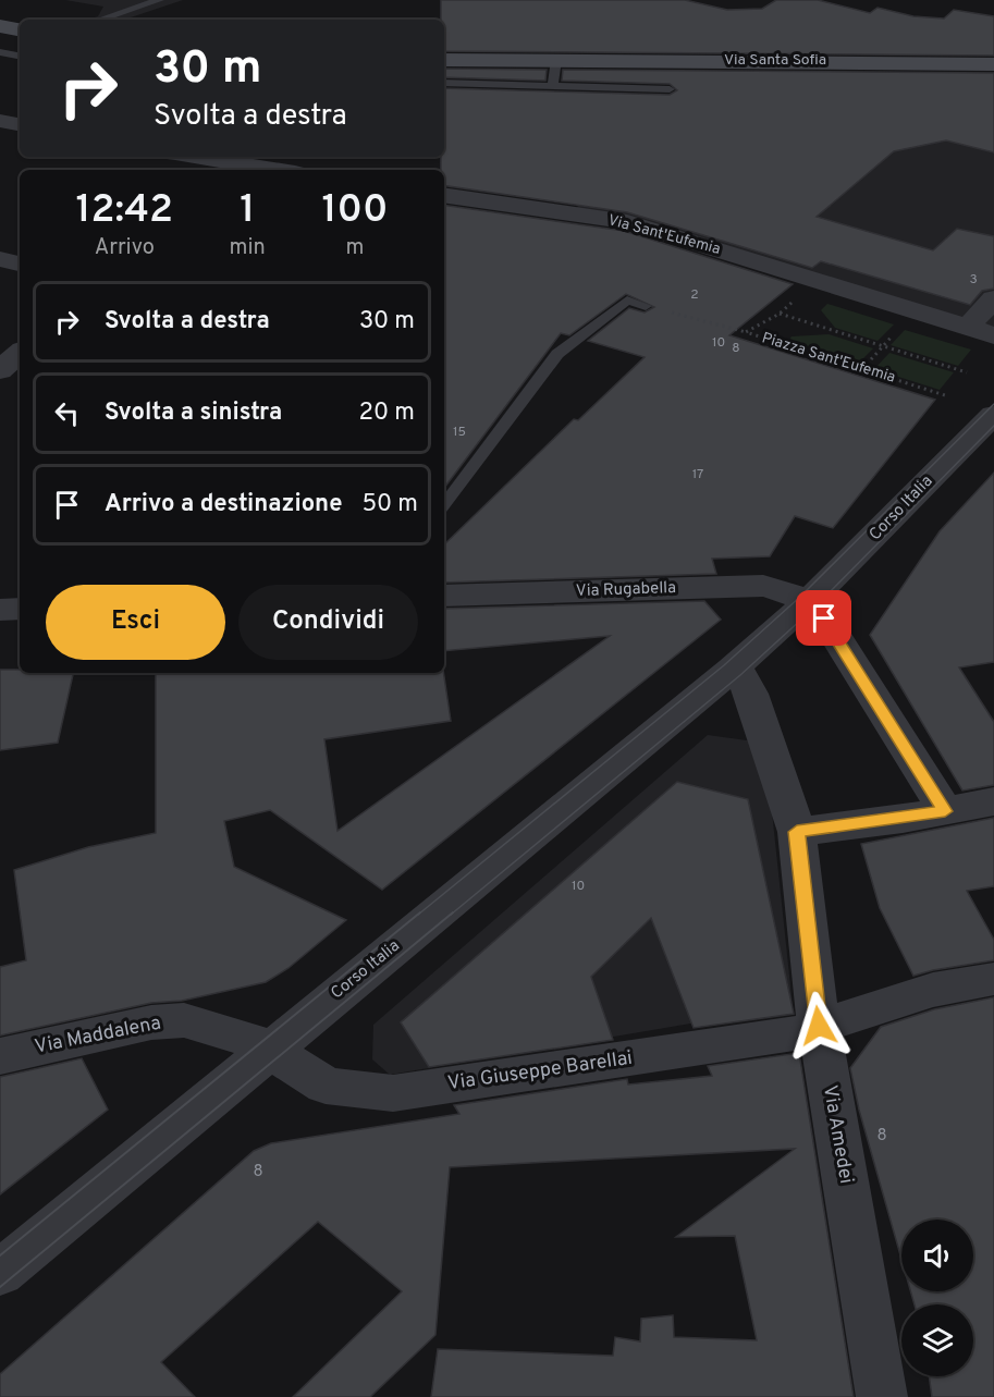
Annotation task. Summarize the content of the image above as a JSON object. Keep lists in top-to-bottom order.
{
  "streets": {
    "street": [
      "Via Santa Sofia",
      "Via Sant'Eufemia",
      "Corso Italia",
      "Via Rugabella",
      "Via Maddalena",
      "Via Giuseppe Barellai",
      "Via Amedei"
    ],
    "path": ["Piazza Sant'Eufemia"]
  },
  "crossings": [
    ["Via Sant'Eufemia", "Piazza Sant'Eufemia"],
    ["Corso Italia", "Via Rugabella"],
    ["Corso Italia", "Via Maddalena"],
    ["Corso Italia", "Via Giuseppe Barellai"],
    ["Corso Italia", "Via Amedei"],
    ["Via Maddalena", "Via Giuseppe Barellai"],
    ["Via Giuseppe Barellai", "Via Amedei"]
  ],
  "house_numbers": [
    "3",
    "2",
    "10",
    "8",
    "15",
    "17",
    "10",
    "8",
    "8"
  ],
  "page": {
    "turn": ["30 m", "Svolta a destra"],
    "eta": [
      "12:42",
      "Arrivo",
      "1",
      "min",
      "100",
      "m"
    ],
    "list": [
      {
        "name": "Svolta a destra",
        "value": "30 m"
      },
      {
        "name": "Svolta a sinistra",
        "value": "20 m"
      },
      {
        "name": "Arrivo a destinazione",
        "value": "50 m"
      }
    ],
    "buttons": ["Esci", "Condividi"]
  }
}
